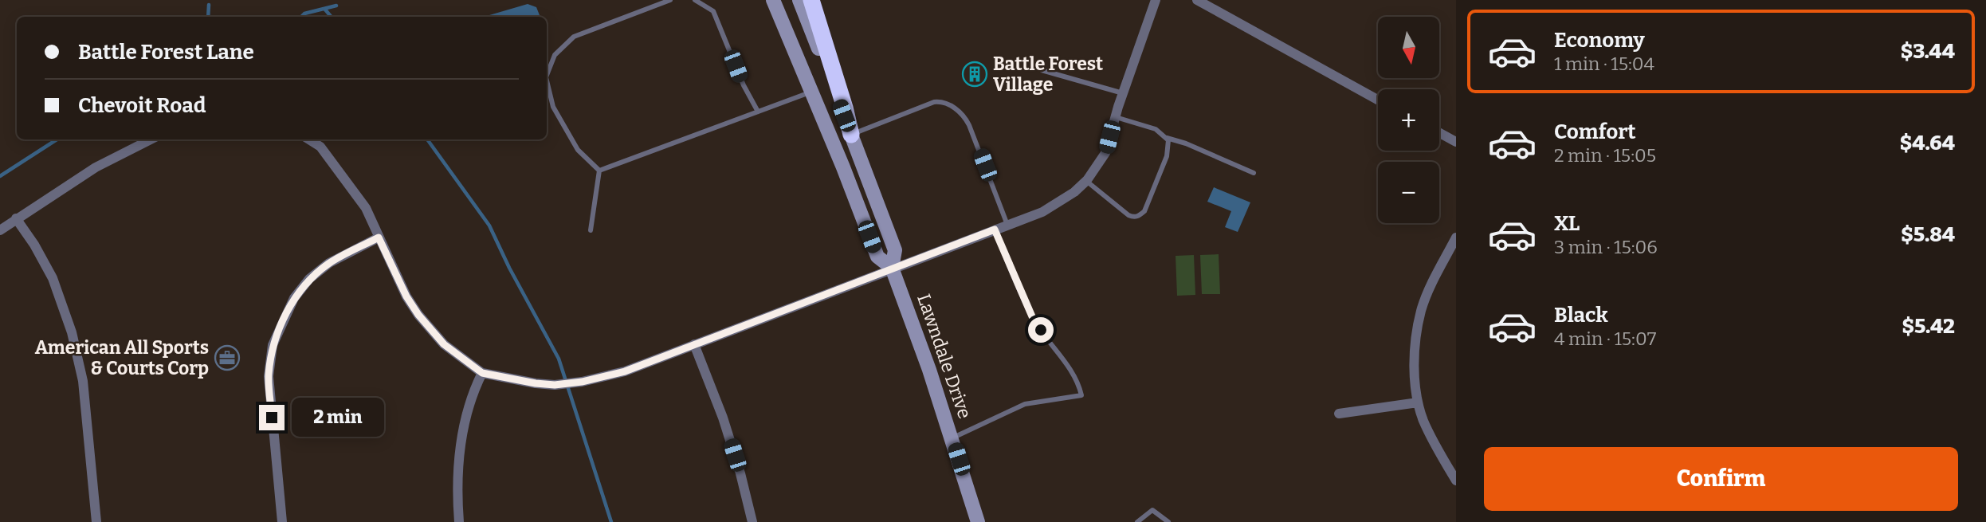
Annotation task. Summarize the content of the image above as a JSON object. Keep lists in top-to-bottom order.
{
  "streets": {
    "main road": ["Lawndale Drive"]
  },
  "places": {
    "building": ["Battle Forest Village"],
    "office": ["American All Sports & Courts Corp"]
  },
  "north": "bottom",
  "page": {
    "list": [
      {
        "name": "Economy",
        "note": "1 min · 15:04",
        "value": "$3.44"
      },
      {
        "name": "Comfort",
        "note": "2 min · 15:05",
        "value": "$4.64"
      },
      {
        "name": "XL",
        "note": "3 min · 15:06",
        "value": "$5.84"
      },
      {
        "name": "Black",
        "note": "4 min · 15:07",
        "value": "$5.42"
      }
    ],
    "map_buttons": ["+", "−"],
    "banner": ["Battle Forest Lane", "Chevoit Road"],
    "bubble": "2 min",
    "buttons": "Confirm"
  }
}
